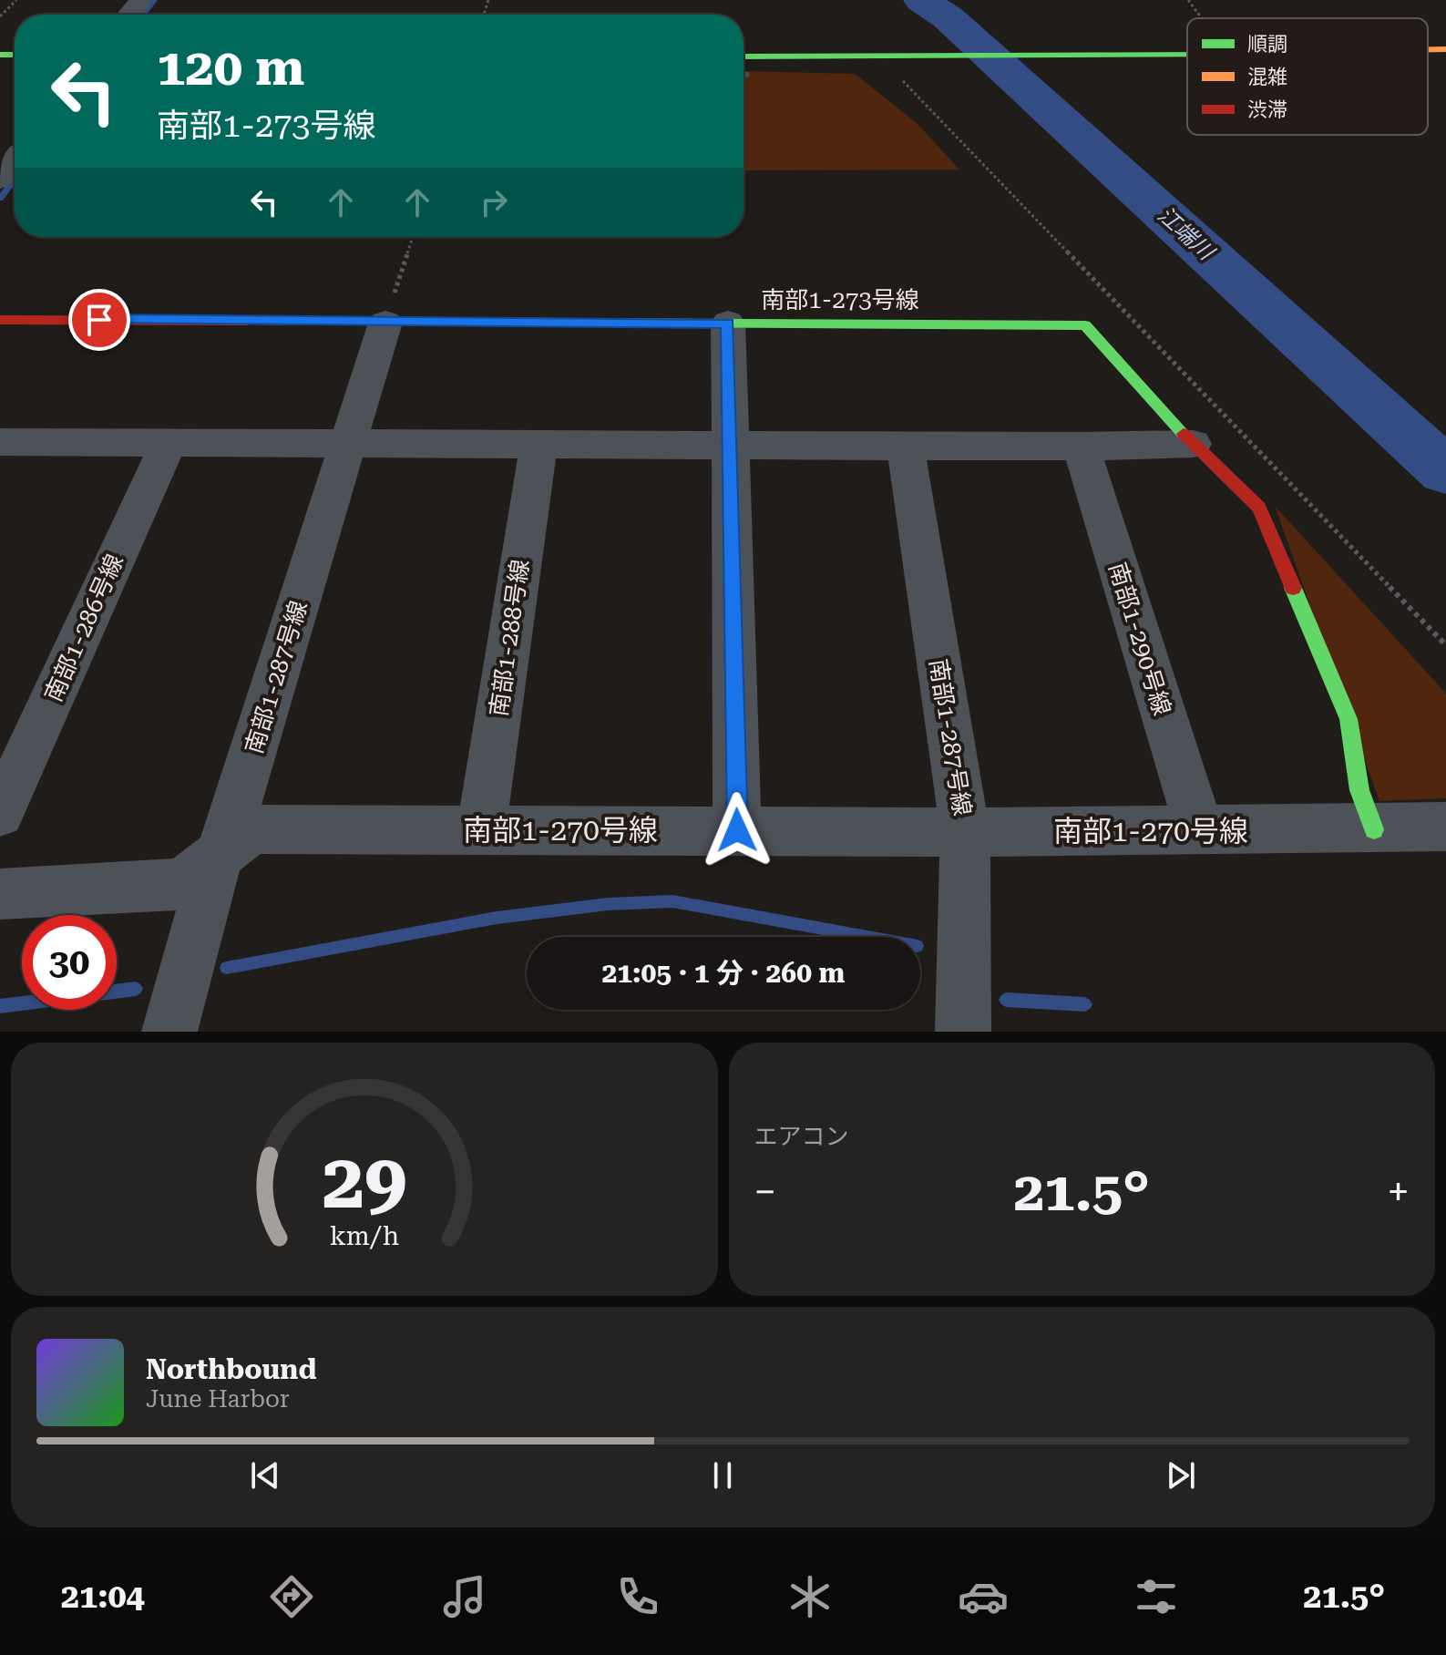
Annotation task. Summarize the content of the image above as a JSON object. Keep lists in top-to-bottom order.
{
  "streets": {
    "street": [
      "南部1-273号線",
      "南部1-286号線",
      "南部1-288号線",
      "南部1-290号線",
      "南部1-287号線",
      "南部1-270号線"
    ]
  },
  "crossings": [
    ["南部1-273号線", "南部1-287号線"],
    ["南部1-273号線", "南部1-270号線"],
    ["南部1-288号線", "南部1-270号線"],
    ["南部1-290号線", "南部1-270号線"],
    ["南部1-287号線", "南部1-270号線"]
  ],
  "water": ["江端川"],
  "legend": ["順調", "混雑", "渋滞"],
  "page": {
    "turn": ["120 m", "南部1-273号線"],
    "limit": "30",
    "trip": "21:05 · 1 分 · 260 m",
    "tile": "エアコン",
    "heat": ["−", "21.5°", "+"],
    "song": ["Northbound", "June Harbor"],
    "tabs": ["21:04", "21.5°"],
    "gauge": ["29", "km/h"]
  }
}
